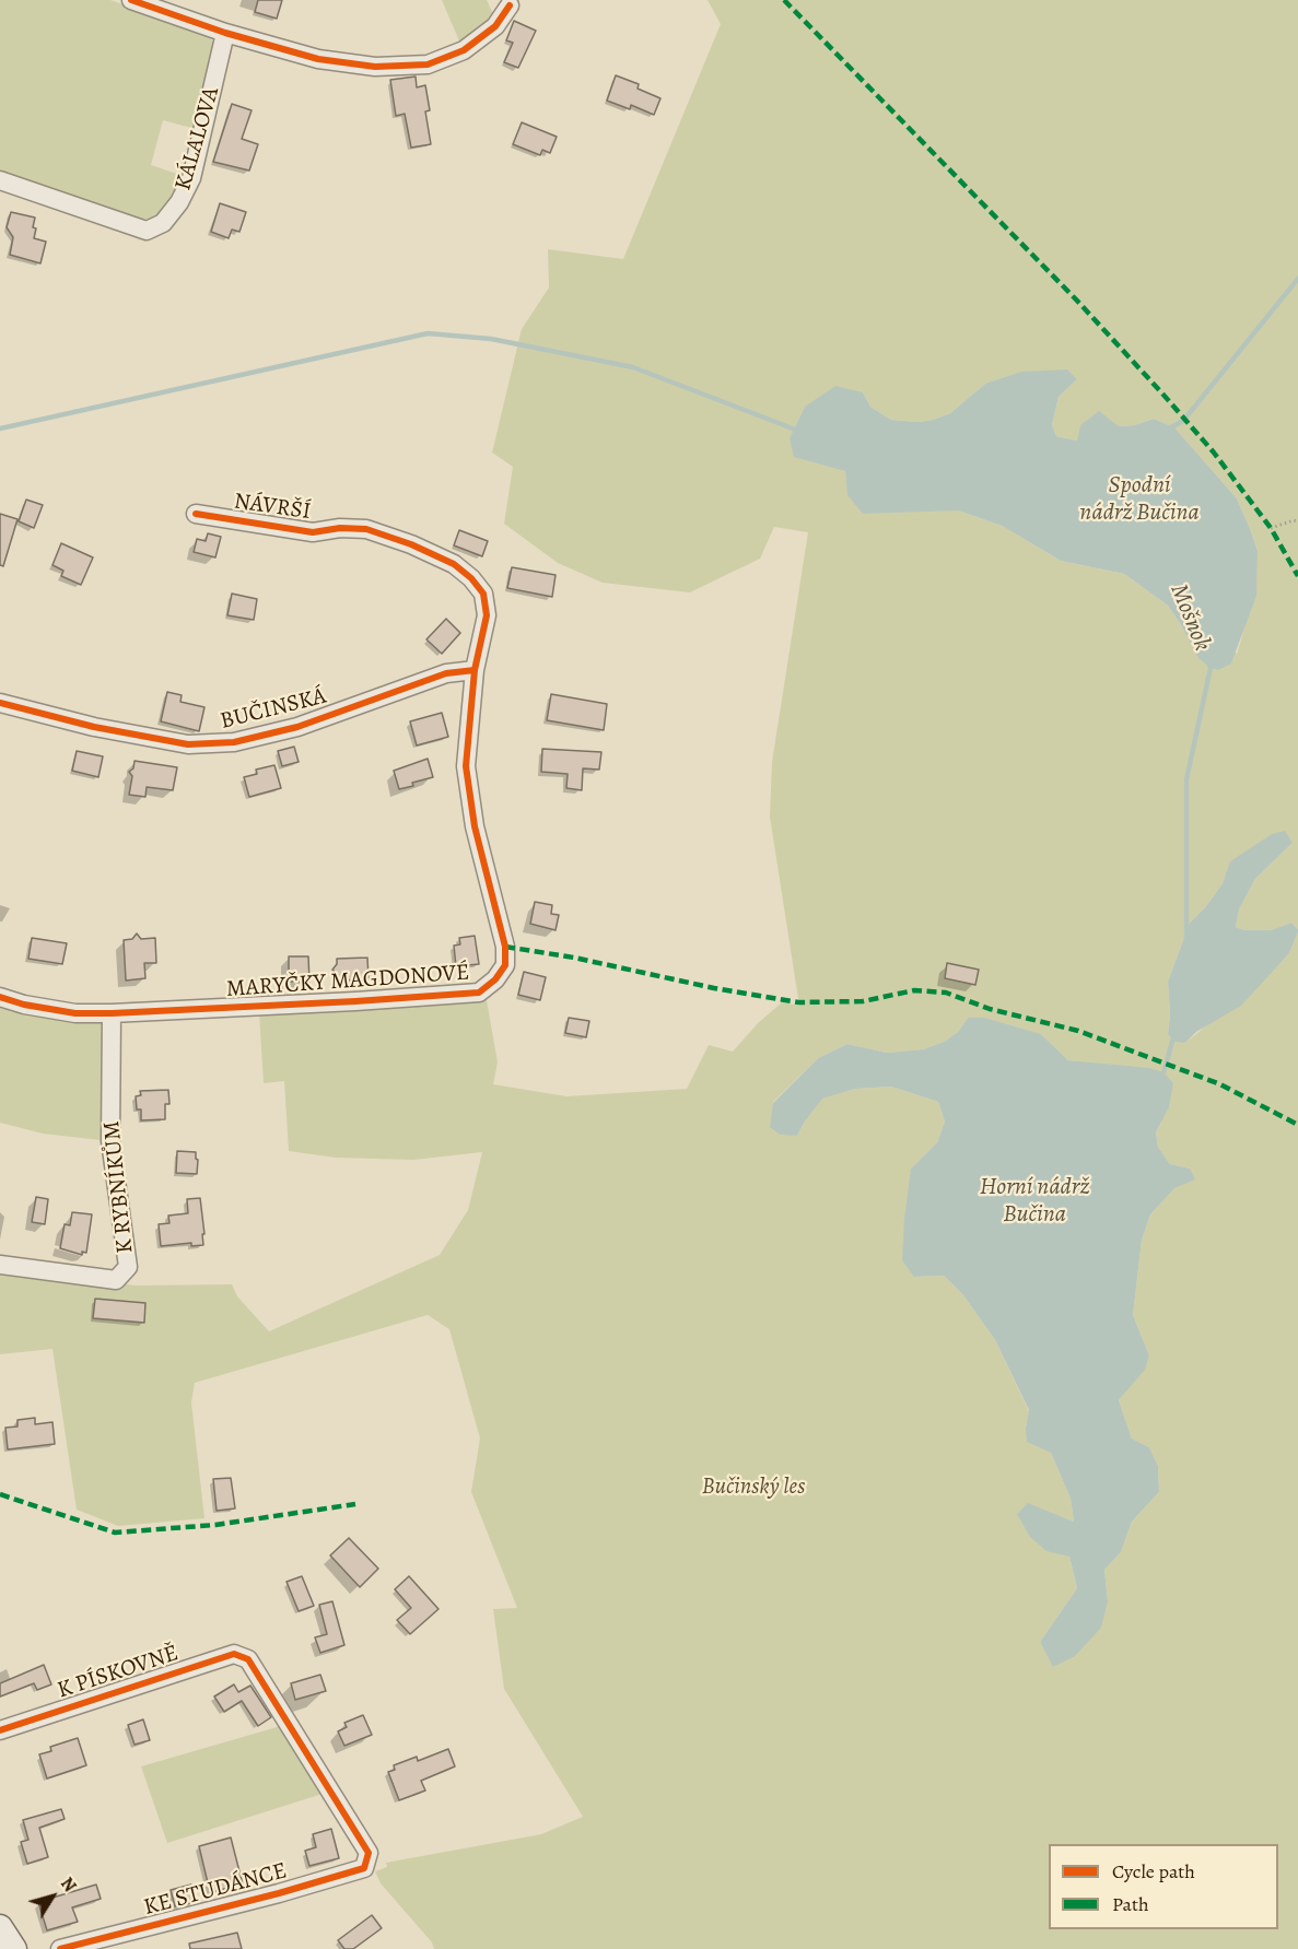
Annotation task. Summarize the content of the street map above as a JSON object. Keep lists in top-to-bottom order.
{
  "streets": {
    "street": [
      "KÁLALOVA",
      "NÁVRŠÍ",
      "BUČINSKÁ",
      "MARYČKY MAGDONOVÉ",
      "K RYBNÍKŮM",
      "K PÍSKOVNĚ",
      "KE STUDÁNCE"
    ]
  },
  "crossings": [
    ["NÁVRŠÍ", "BUČINSKÁ"],
    ["NÁVRŠÍ", "MARYČKY MAGDONOVÉ"],
    ["BUČINSKÁ", "MARYČKY MAGDONOVÉ"],
    ["MARYČKY MAGDONOVÉ", "K RYBNÍKŮM"],
    ["K PÍSKOVNĚ", "KE STUDÁNCE"]
  ],
  "water": ["Spodní nádrž Bučina", "Mošnok", "Horní nádrž Bučina"],
  "parks": ["Bučinský les"],
  "legend": ["Cycle path", "Path"],
  "north": "top right"
}
